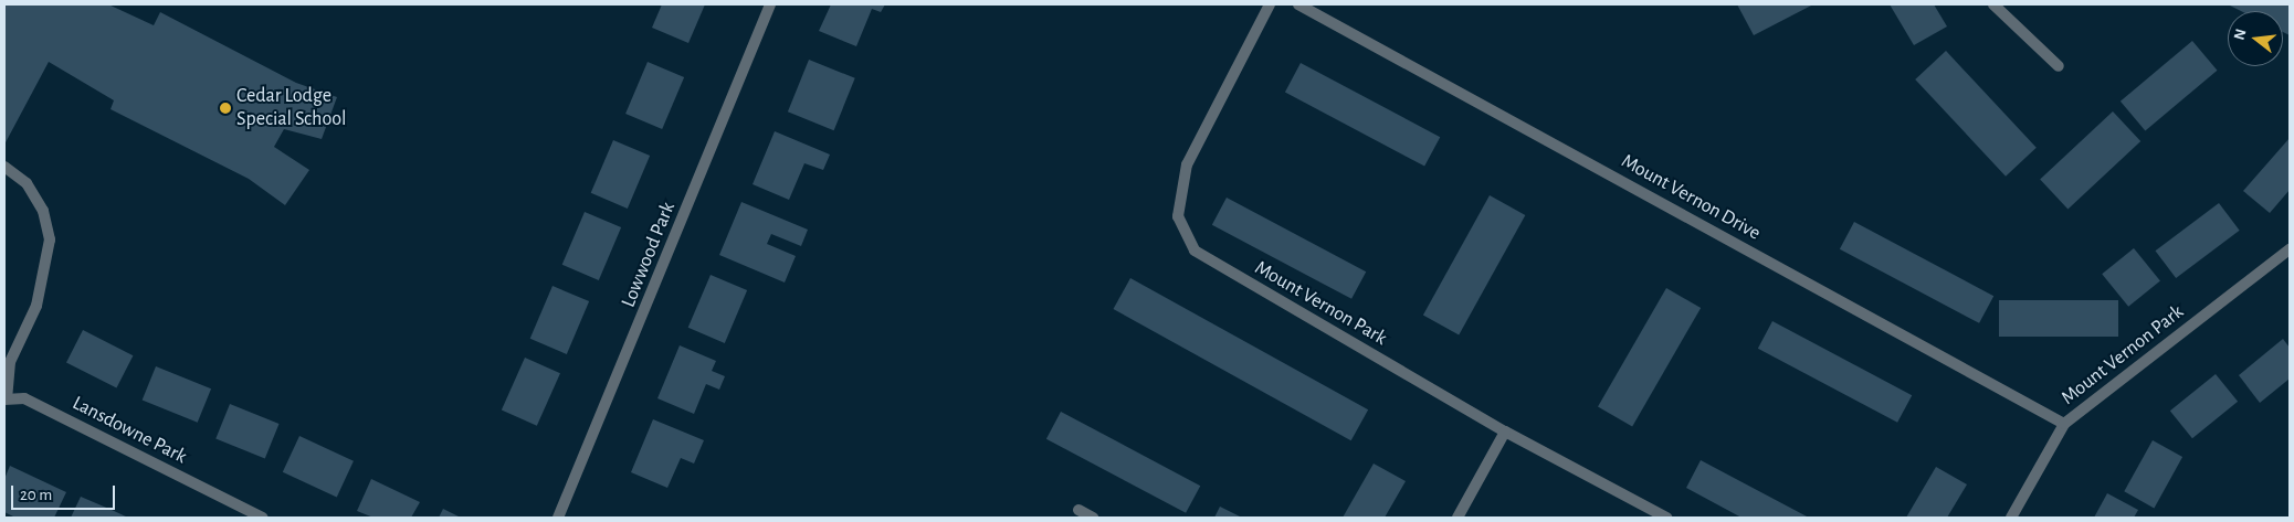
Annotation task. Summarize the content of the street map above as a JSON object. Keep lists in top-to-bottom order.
{
  "streets": {
    "street": [
      "Mount Vernon Drive",
      "Lowwood Park",
      "Mount Vernon Park",
      "Lansdowne Park"
    ]
  },
  "crossings": [
    ["Mount Vernon Drive", "Mount Vernon Park"]
  ],
  "places": ["Cedar Lodge Special School"],
  "scale_bar": "20 m",
  "north": "left"
}
